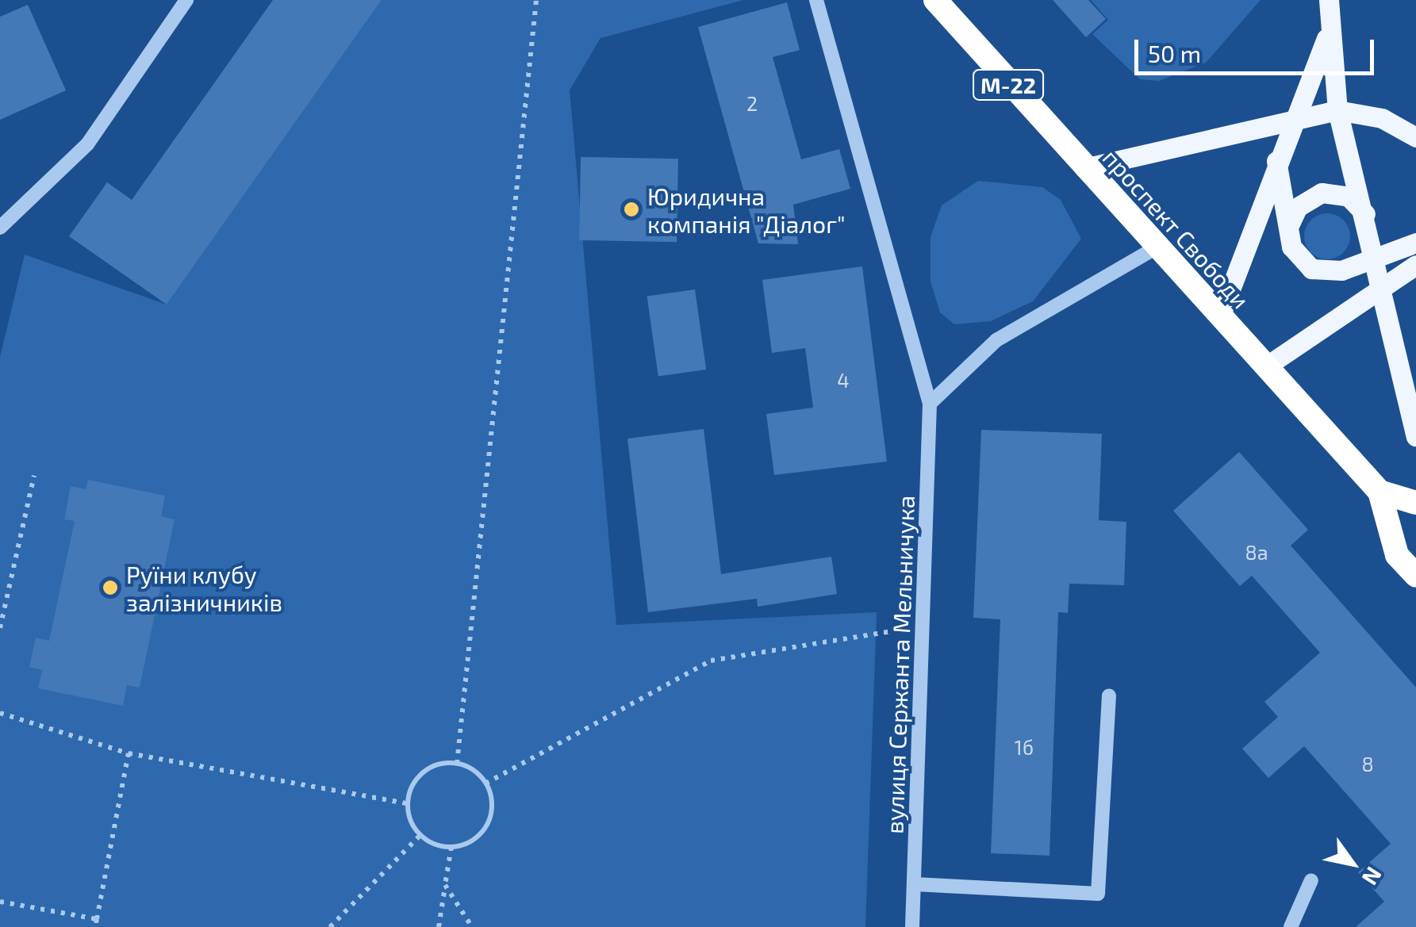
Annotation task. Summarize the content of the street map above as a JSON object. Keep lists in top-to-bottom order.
{
  "streets": {
    "highway": ["М-22", "проспект Свободи"],
    "street": ["вулиця Сержанта Мельничука"]
  },
  "places": ["Юридична компанія \"Діалог\"", "Руїни клубу залізничників"],
  "house_numbers": [
    "2",
    "4",
    "8а",
    "1б",
    "8"
  ],
  "scale_bar": "50 m",
  "north": "bottom right"
}
